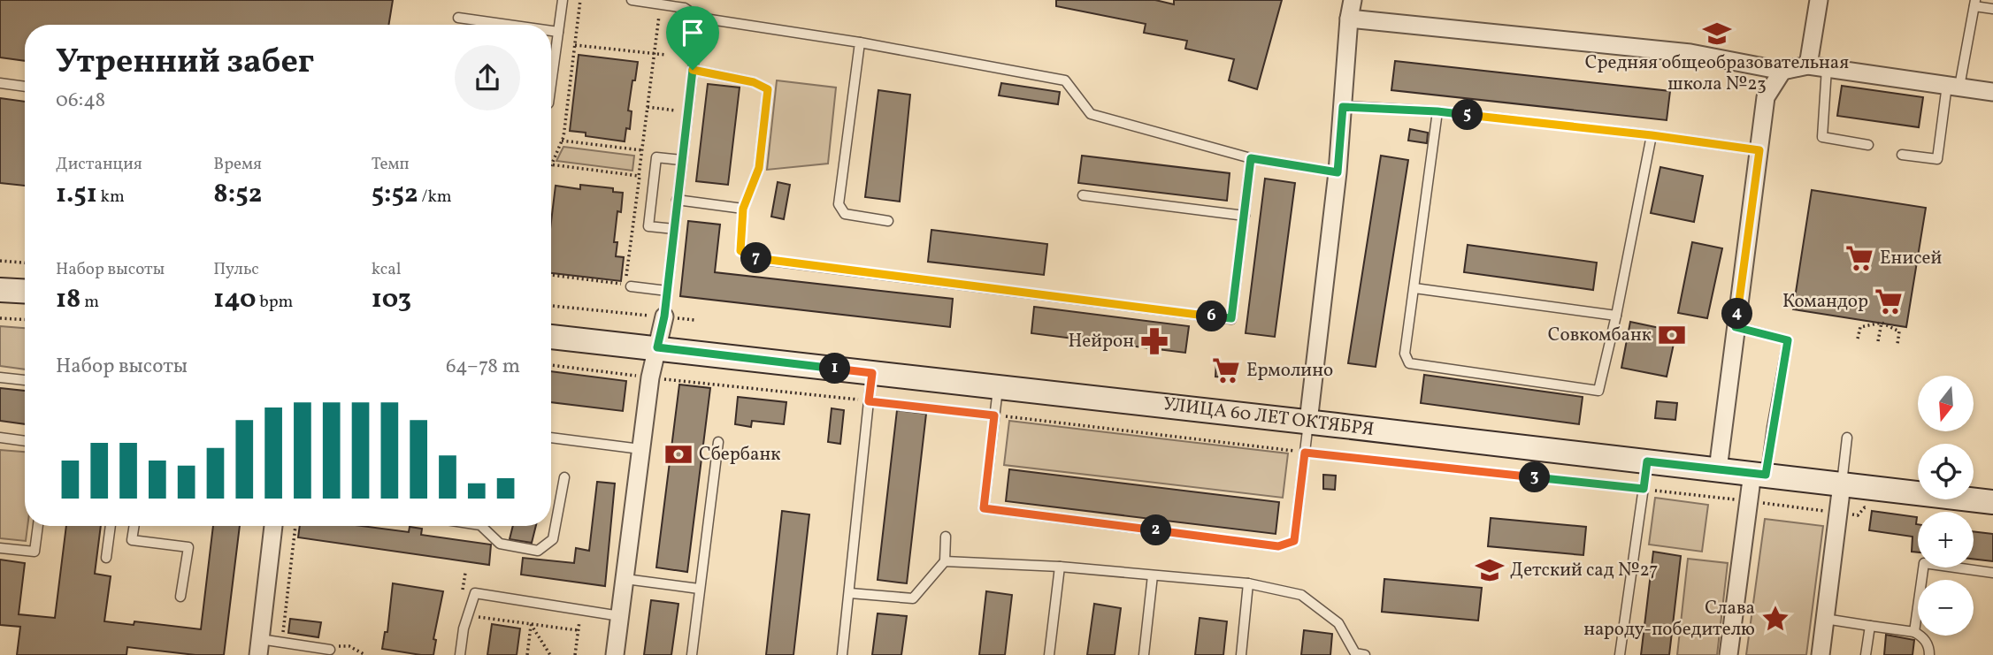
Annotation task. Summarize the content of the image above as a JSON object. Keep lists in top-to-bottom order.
{
  "streets": {
    "main road": ["УЛИЦА 60 ЛЕТ ОКТЯБРЯ"]
  },
  "places": {
    "school or university": ["Средняя общеобразовательная школа №23", "Детский сад №27"],
    "supermarket": ["Енисей", "Командор", "Ермолино"],
    "bank": ["Совкомбанк", "Сбербанк"],
    "pharmacy": ["Нейрон"],
    "place": ["Слава народу-победителю"]
  },
  "north": "bottom",
  "page": {
    "heading": ["Утренний забег", "06:48"],
    "pins": [
      "5",
      "7",
      "4",
      "6",
      "1",
      "3",
      "2"
    ],
    "stats": [
      ["Дистанция", "1.51 km"],
      ["Время", "8:52"],
      ["Темп", "5:52 /km"],
      ["Набор высоты", "18 m"],
      ["Пульс", "140 bpm"],
      ["kcal", "103"]
    ],
    "chart": ["Набор высоты", "64–78 m"],
    "map_buttons": ["+", "−"]
  }
}
